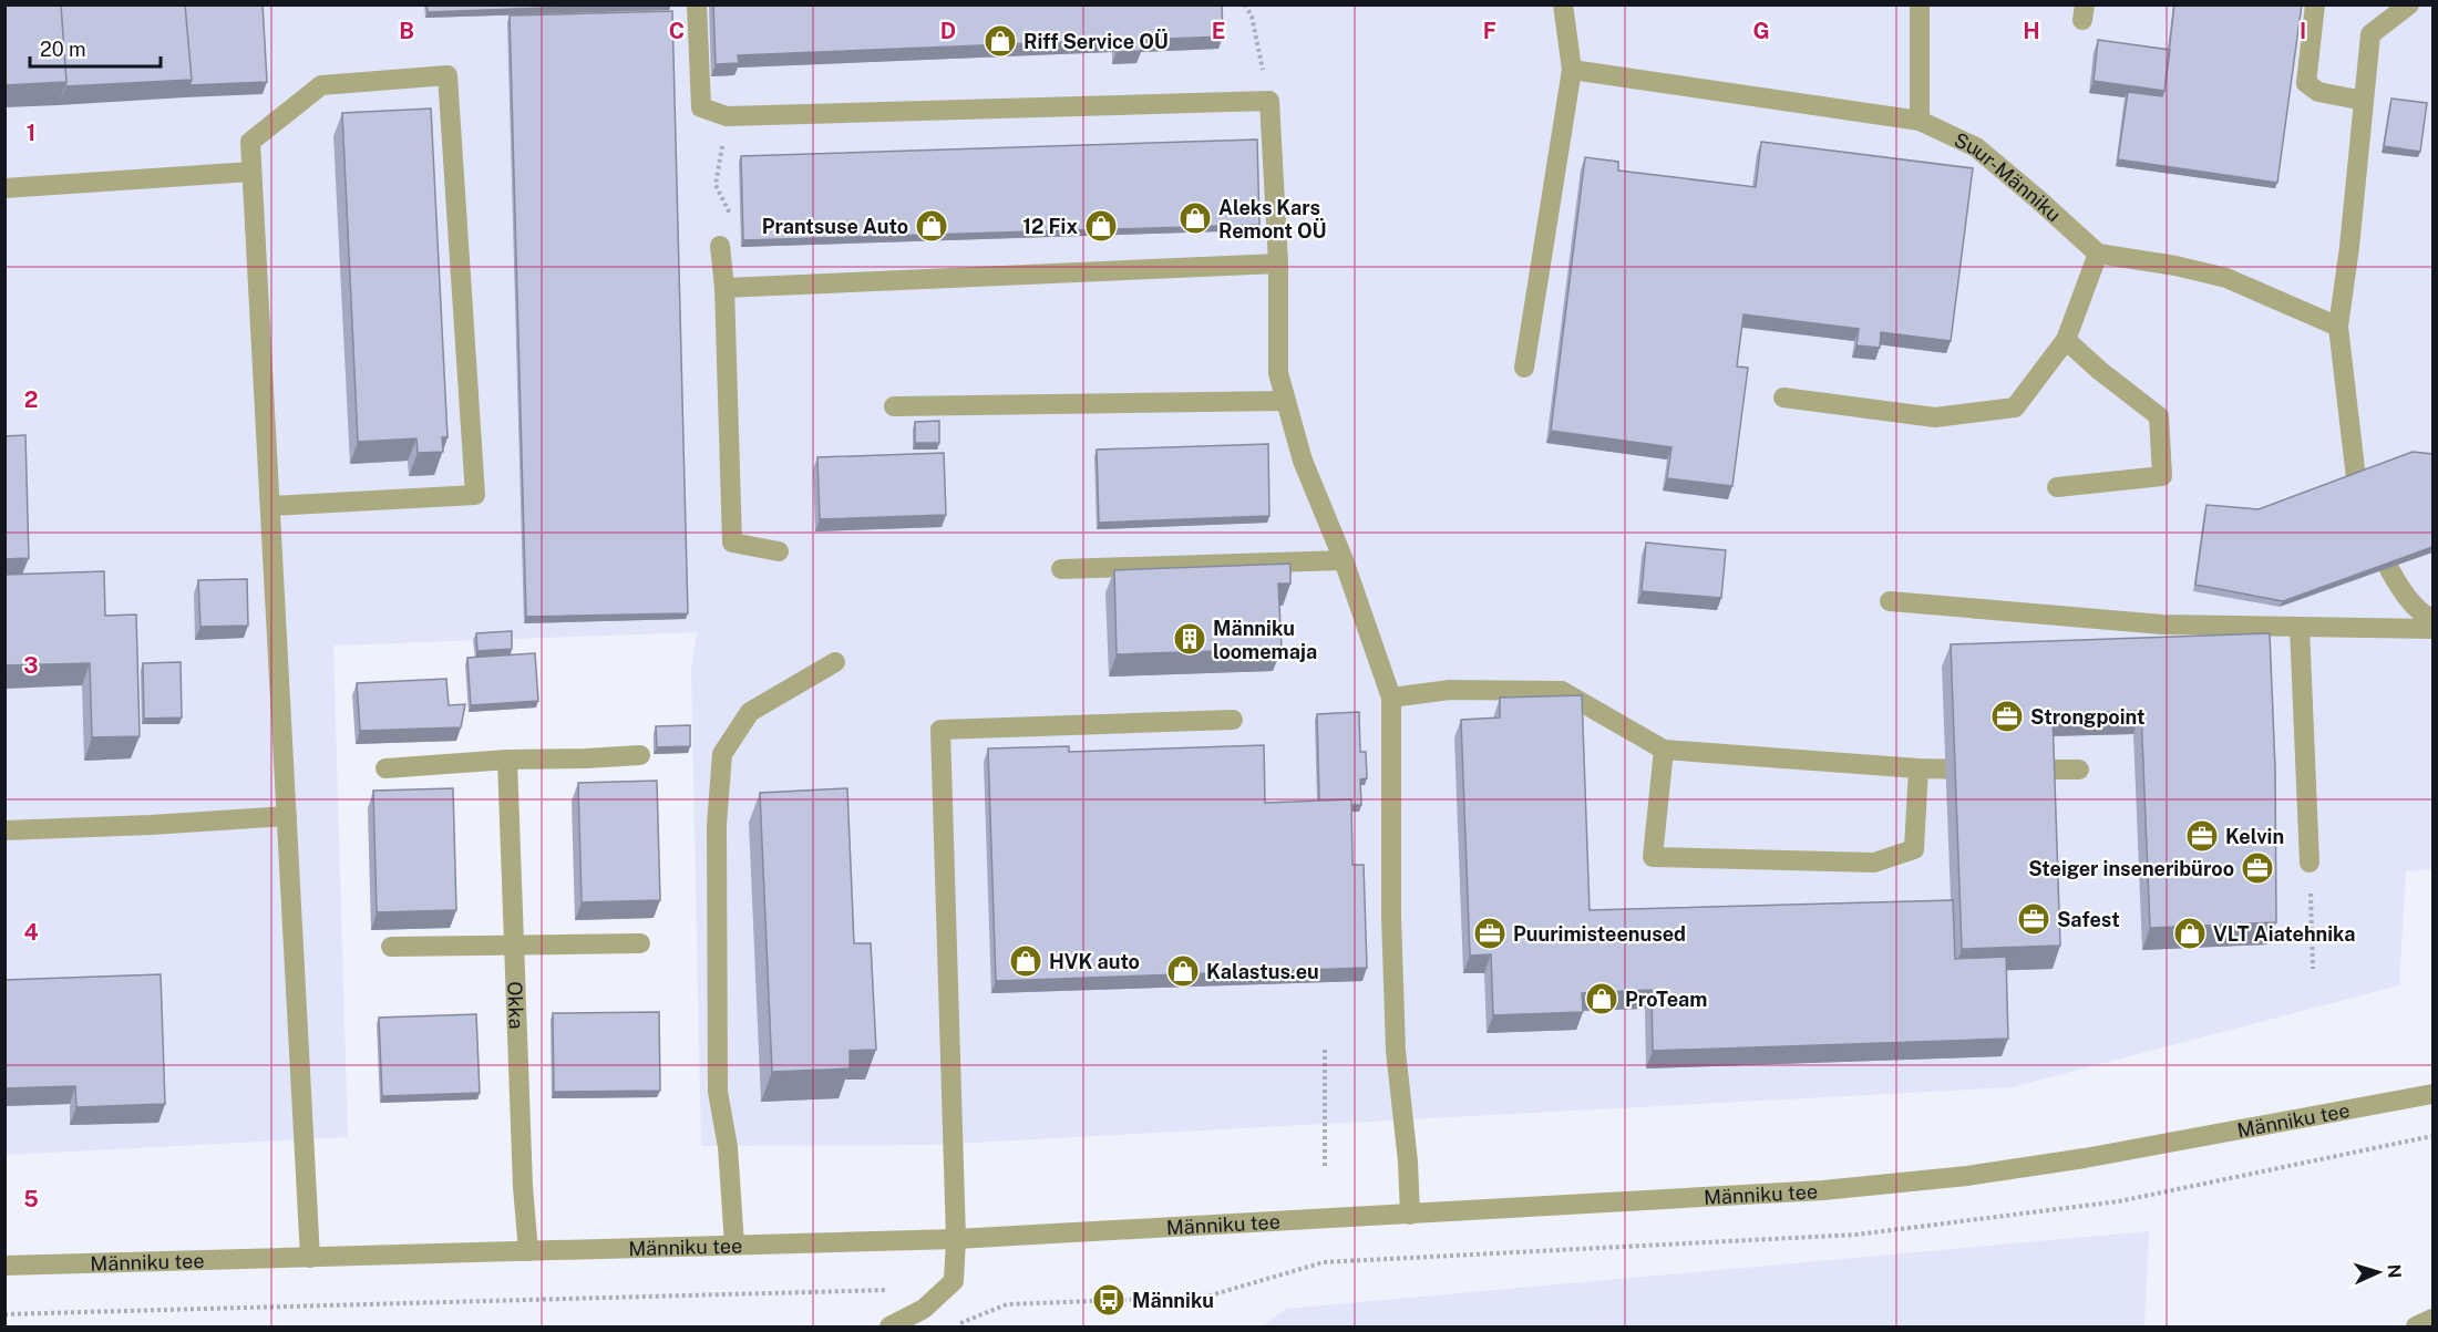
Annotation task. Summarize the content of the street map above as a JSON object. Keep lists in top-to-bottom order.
{
  "streets": {
    "street": ["Suur-Männiku", "Okka", "Männiku tee"]
  },
  "crossings": [
    ["Okka", "Männiku tee"]
  ],
  "places": {
    "shop": [
      "Riff Service OÜ",
      "Aleks Kars Remont OÜ",
      "Prantsuse Auto",
      "12 Fix",
      "VLT Aiatehnika",
      "HVK auto",
      "Kalastus.eu",
      "ProTeam"
    ],
    "building": ["Männiku loomemaja"],
    "office": [
      "Strongpoint",
      "Kelvin",
      "Steiger inseneribüroo",
      "Safest",
      "Puurimisteenused"
    ],
    "bus stop": ["Männiku"]
  },
  "scale_bar": "20 m",
  "north": "right",
  "grid": {
    "columns": [
      "B",
      "C",
      "D",
      "E",
      "F",
      "G",
      "H",
      "I"
    ],
    "rows": [
      "1",
      "2",
      "3",
      "4",
      "5"
    ]
  }
}
